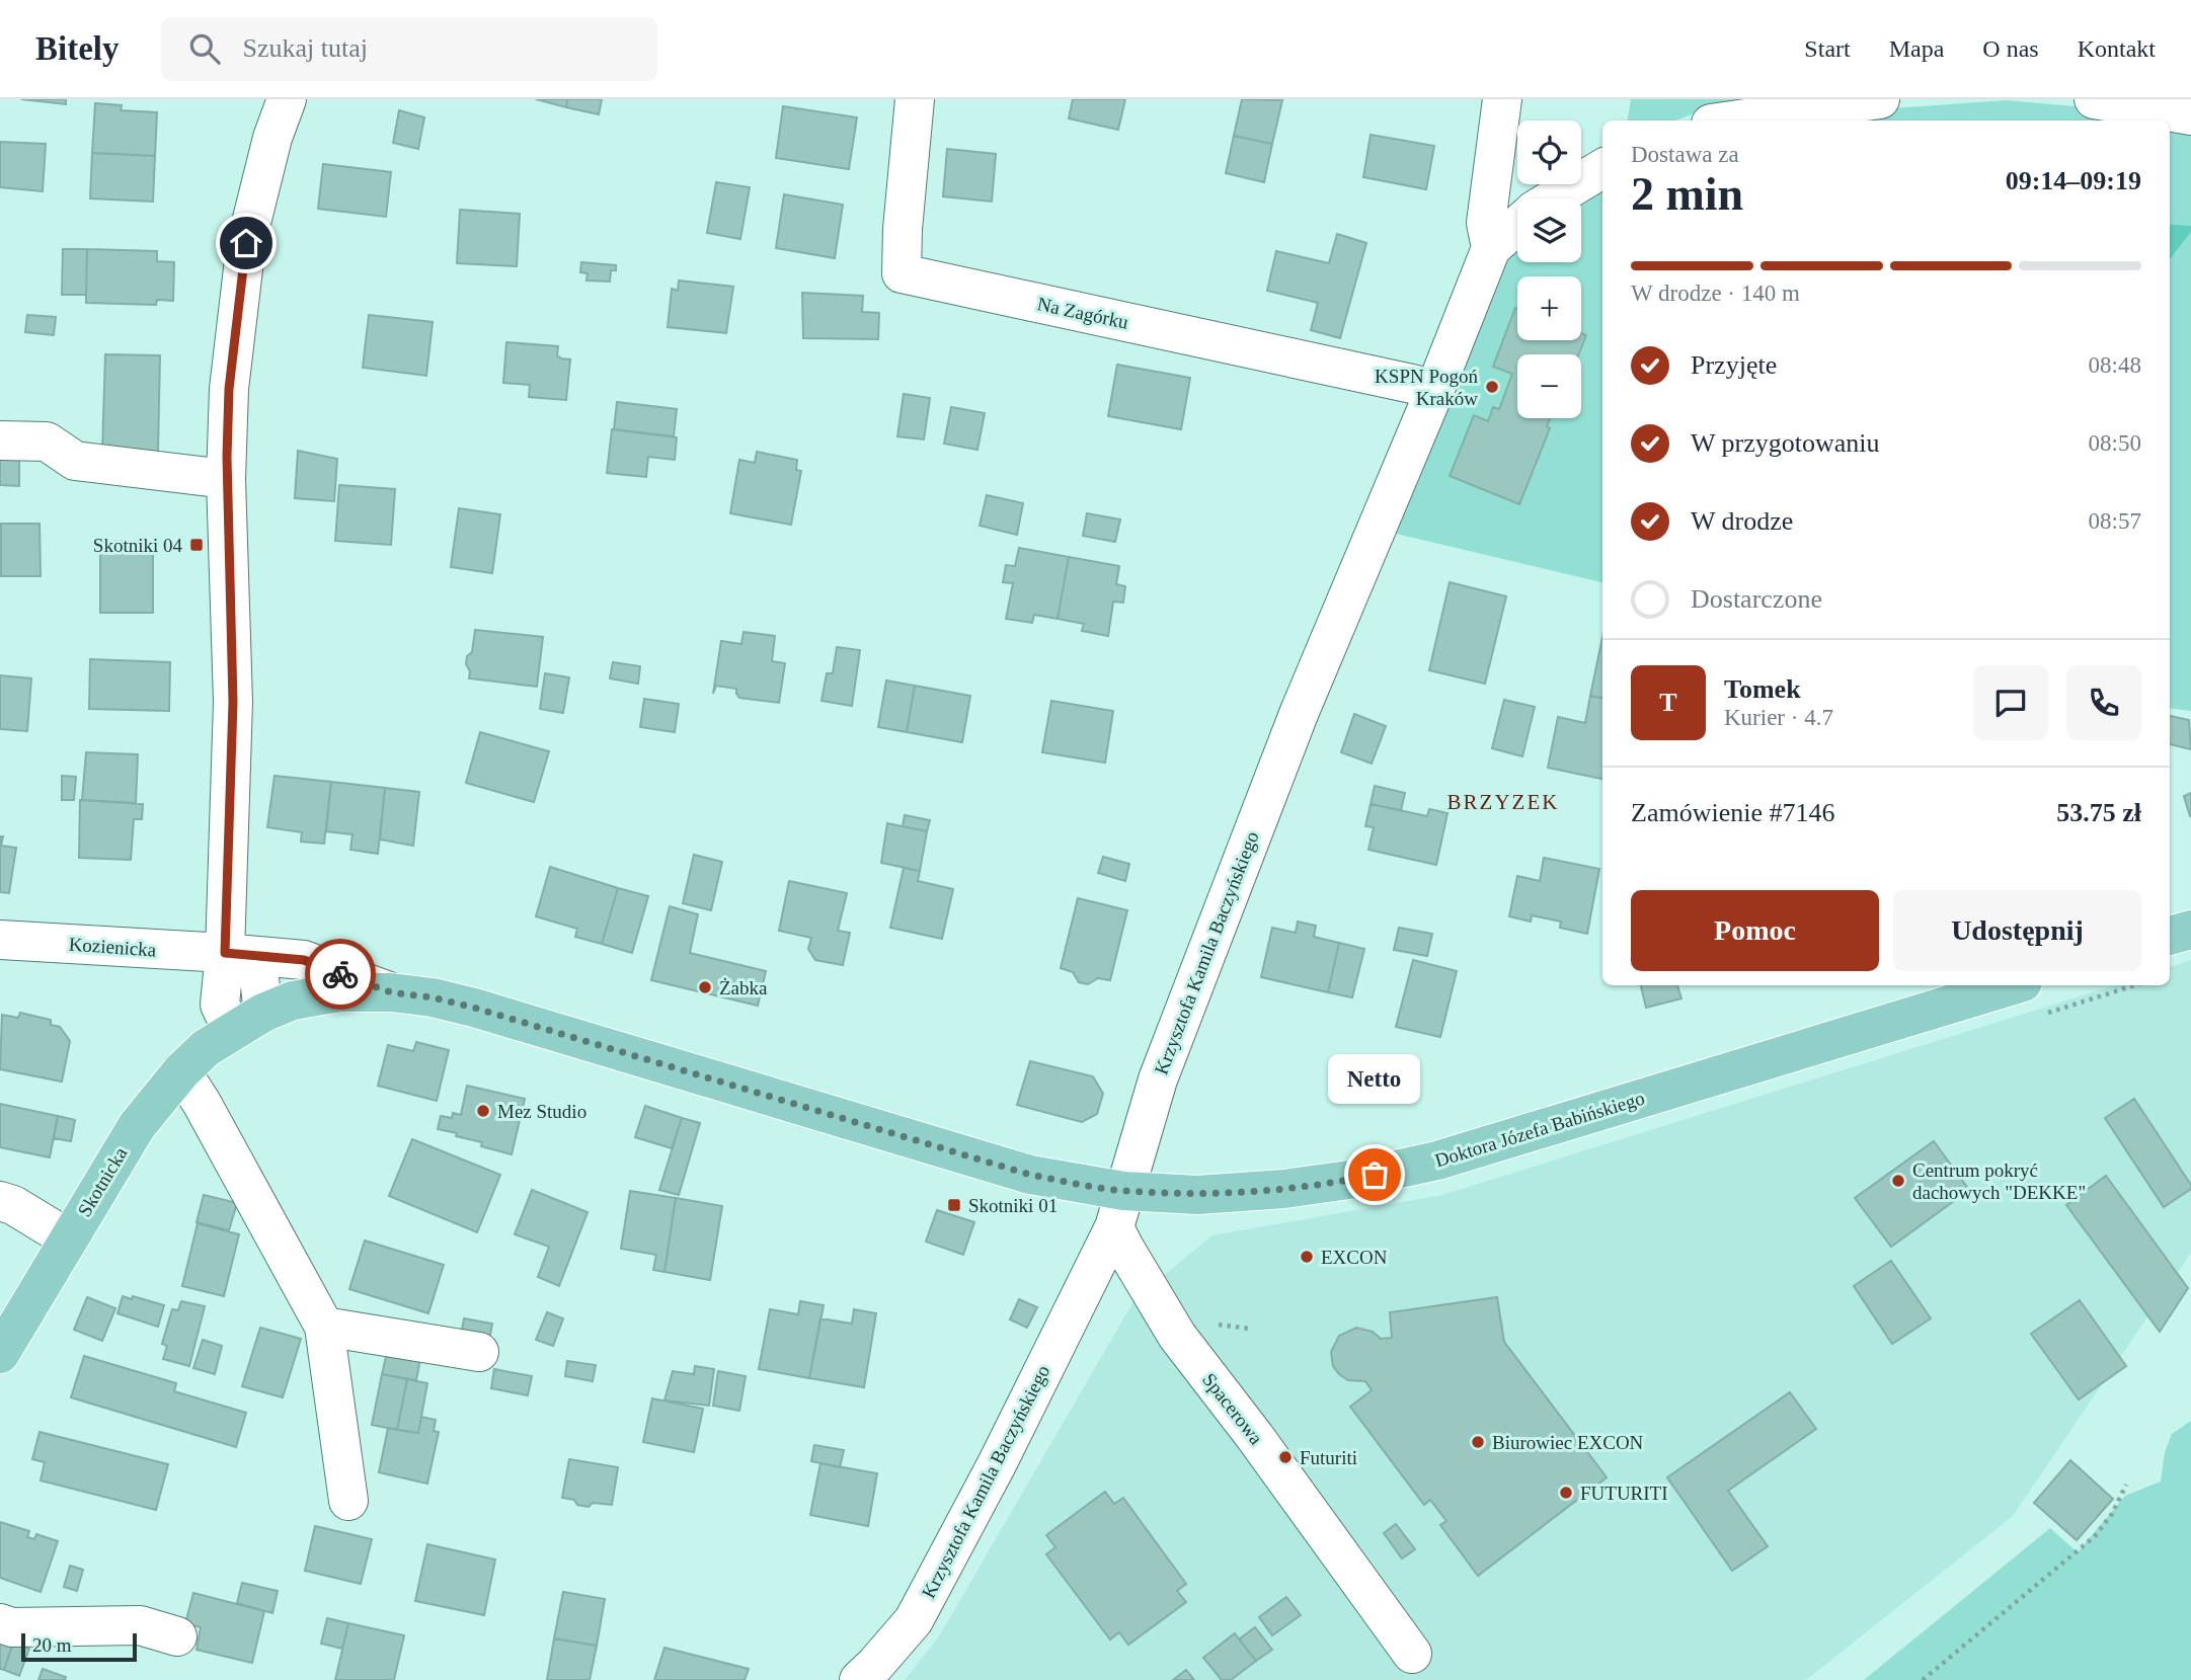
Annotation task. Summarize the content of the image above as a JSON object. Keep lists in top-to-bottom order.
{
  "streets": {
    "main road": ["Doktora Józefa Babińskiego", "Skotnicka"],
    "street": [
      "Na Zagórku",
      "Kozienicka",
      "Krzysztofa Kamila Baczyńskiego",
      "Spacerowa"
    ]
  },
  "crossings": [
    ["Na Zagórku", "Krzysztofa Kamila Baczyńskiego"],
    ["Krzysztofa Kamila Baczyńskiego", "Doktora Józefa Babińskiego"],
    ["Krzysztofa Kamila Baczyńskiego", "Spacerowa"],
    ["Doktora Józefa Babińskiego", "Skotnicka"],
    ["Doktora Józefa Babińskiego", "Spacerowa"]
  ],
  "districts": ["BRZYZEK"],
  "places": {
    "other": [
      "KSPN Pogoń Kraków",
      "Żabka",
      "Mez Studio",
      "Netto",
      "Centrum pokryć dachowych \"DEKKE\"",
      "EXCON",
      "Biurowiec EXCON",
      "Futuriti",
      "FUTURITI"
    ],
    "transit": ["Skotniki 04", "Skotniki 01"]
  },
  "scale_bar": "20 m",
  "page": {
    "header": "Bitely",
    "search": "Szukaj tutaj",
    "nav": [
      "Start",
      "Mapa",
      "O nas",
      "Kontakt"
    ],
    "map_buttons": ["+", "−"],
    "heading": ["2 min", "Dostawa za", "09:14–09:19"],
    "panel": [
      "Tomek",
      "Kurier · 4.7",
      "Zamówienie #7146",
      "53.75 zł"
    ],
    "bar": "W drodze · 140 m",
    "list": [
      ["Przyjęte", "08:48"],
      ["W przygotowaniu", "08:50"],
      ["W drodze", "08:57"],
      "Dostarczone"
    ],
    "round": "T",
    "buttons": ["Pomoc", "Udostępnij"],
    "bubble": "Netto",
    "scale": "20 m"
  }
}
